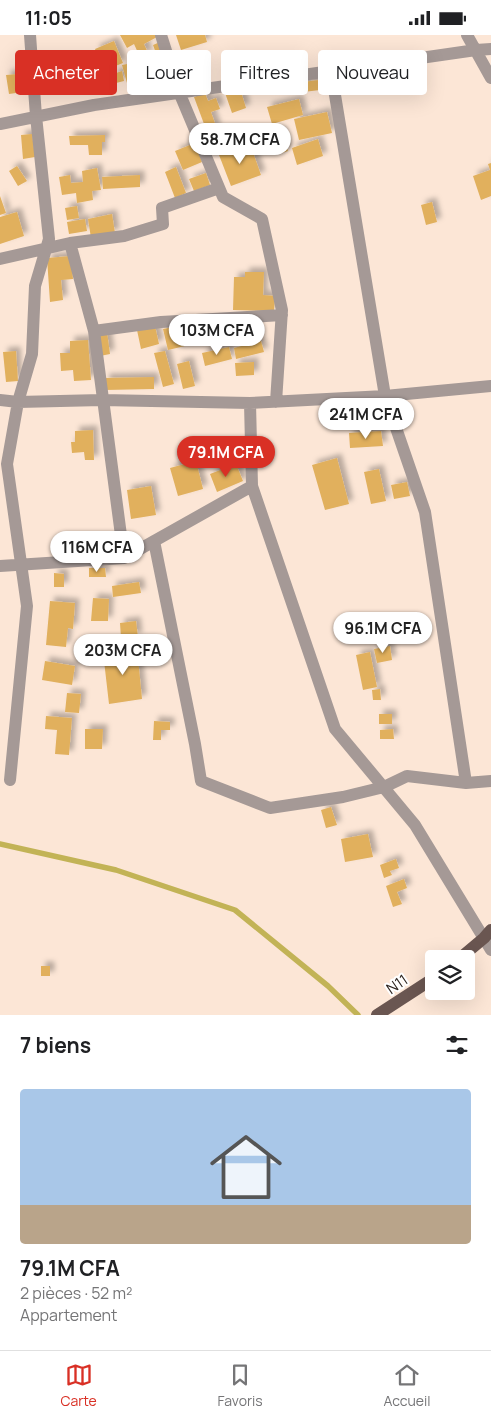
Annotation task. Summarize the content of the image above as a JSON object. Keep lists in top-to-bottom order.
{
  "streets": {
    "main road": ["N11"]
  },
  "page": {
    "status": "11:05",
    "chip": [
      "Acheter",
      "Louer",
      "Filtres",
      "Nouveau"
    ],
    "price": [
      "58.7M CFA",
      "103M CFA",
      "241M CFA",
      "79.1M CFA",
      "116M CFA",
      "96.1M CFA",
      "203M CFA"
    ],
    "heading": "7 biens",
    "list": [
      {
        "name": "79.1M CFA",
        "note": "2 pièces · 52 m² · Appartement"
      }
    ],
    "tabs": ["Carte", "Favoris", "Accueil"]
  }
}
